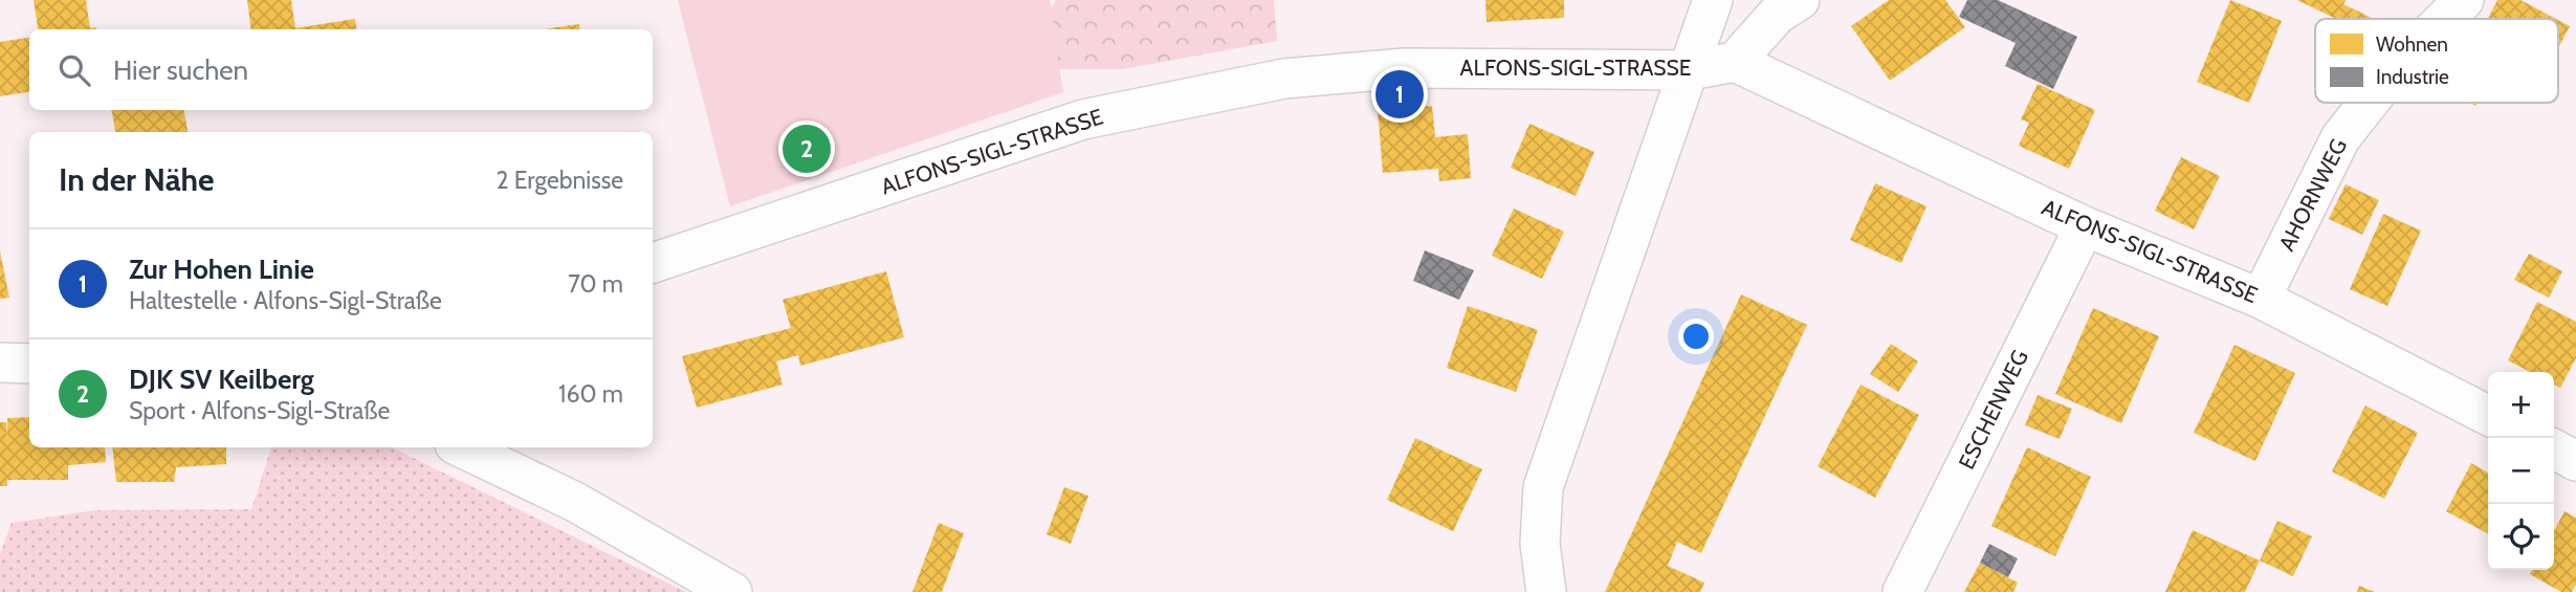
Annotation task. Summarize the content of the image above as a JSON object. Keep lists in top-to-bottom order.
{
  "streets": {
    "street": ["ALFONS-SIGL-STRASSE", "AHORNWEG", "ESCHENWEG"]
  },
  "crossings": [
    ["ALFONS-SIGL-STRASSE", "AHORNWEG"],
    ["ALFONS-SIGL-STRASSE", "ESCHENWEG"]
  ],
  "legend": ["Wohnen", "Industrie"],
  "page": {
    "search": "Hier suchen",
    "pins": ["1", "2"],
    "heading": ["In der Nähe", "2 Ergebnisse"],
    "list": [
      {
        "mark": "1",
        "name": "Zur Hohen Linie",
        "note": "Haltestelle · Alfons-Sigl-Straße",
        "value": "70 m"
      },
      {
        "mark": "2",
        "name": "DJK SV Keilberg",
        "note": "Sport · Alfons-Sigl-Straße",
        "value": "160 m"
      }
    ],
    "map_buttons": ["+", "−"]
  }
}
